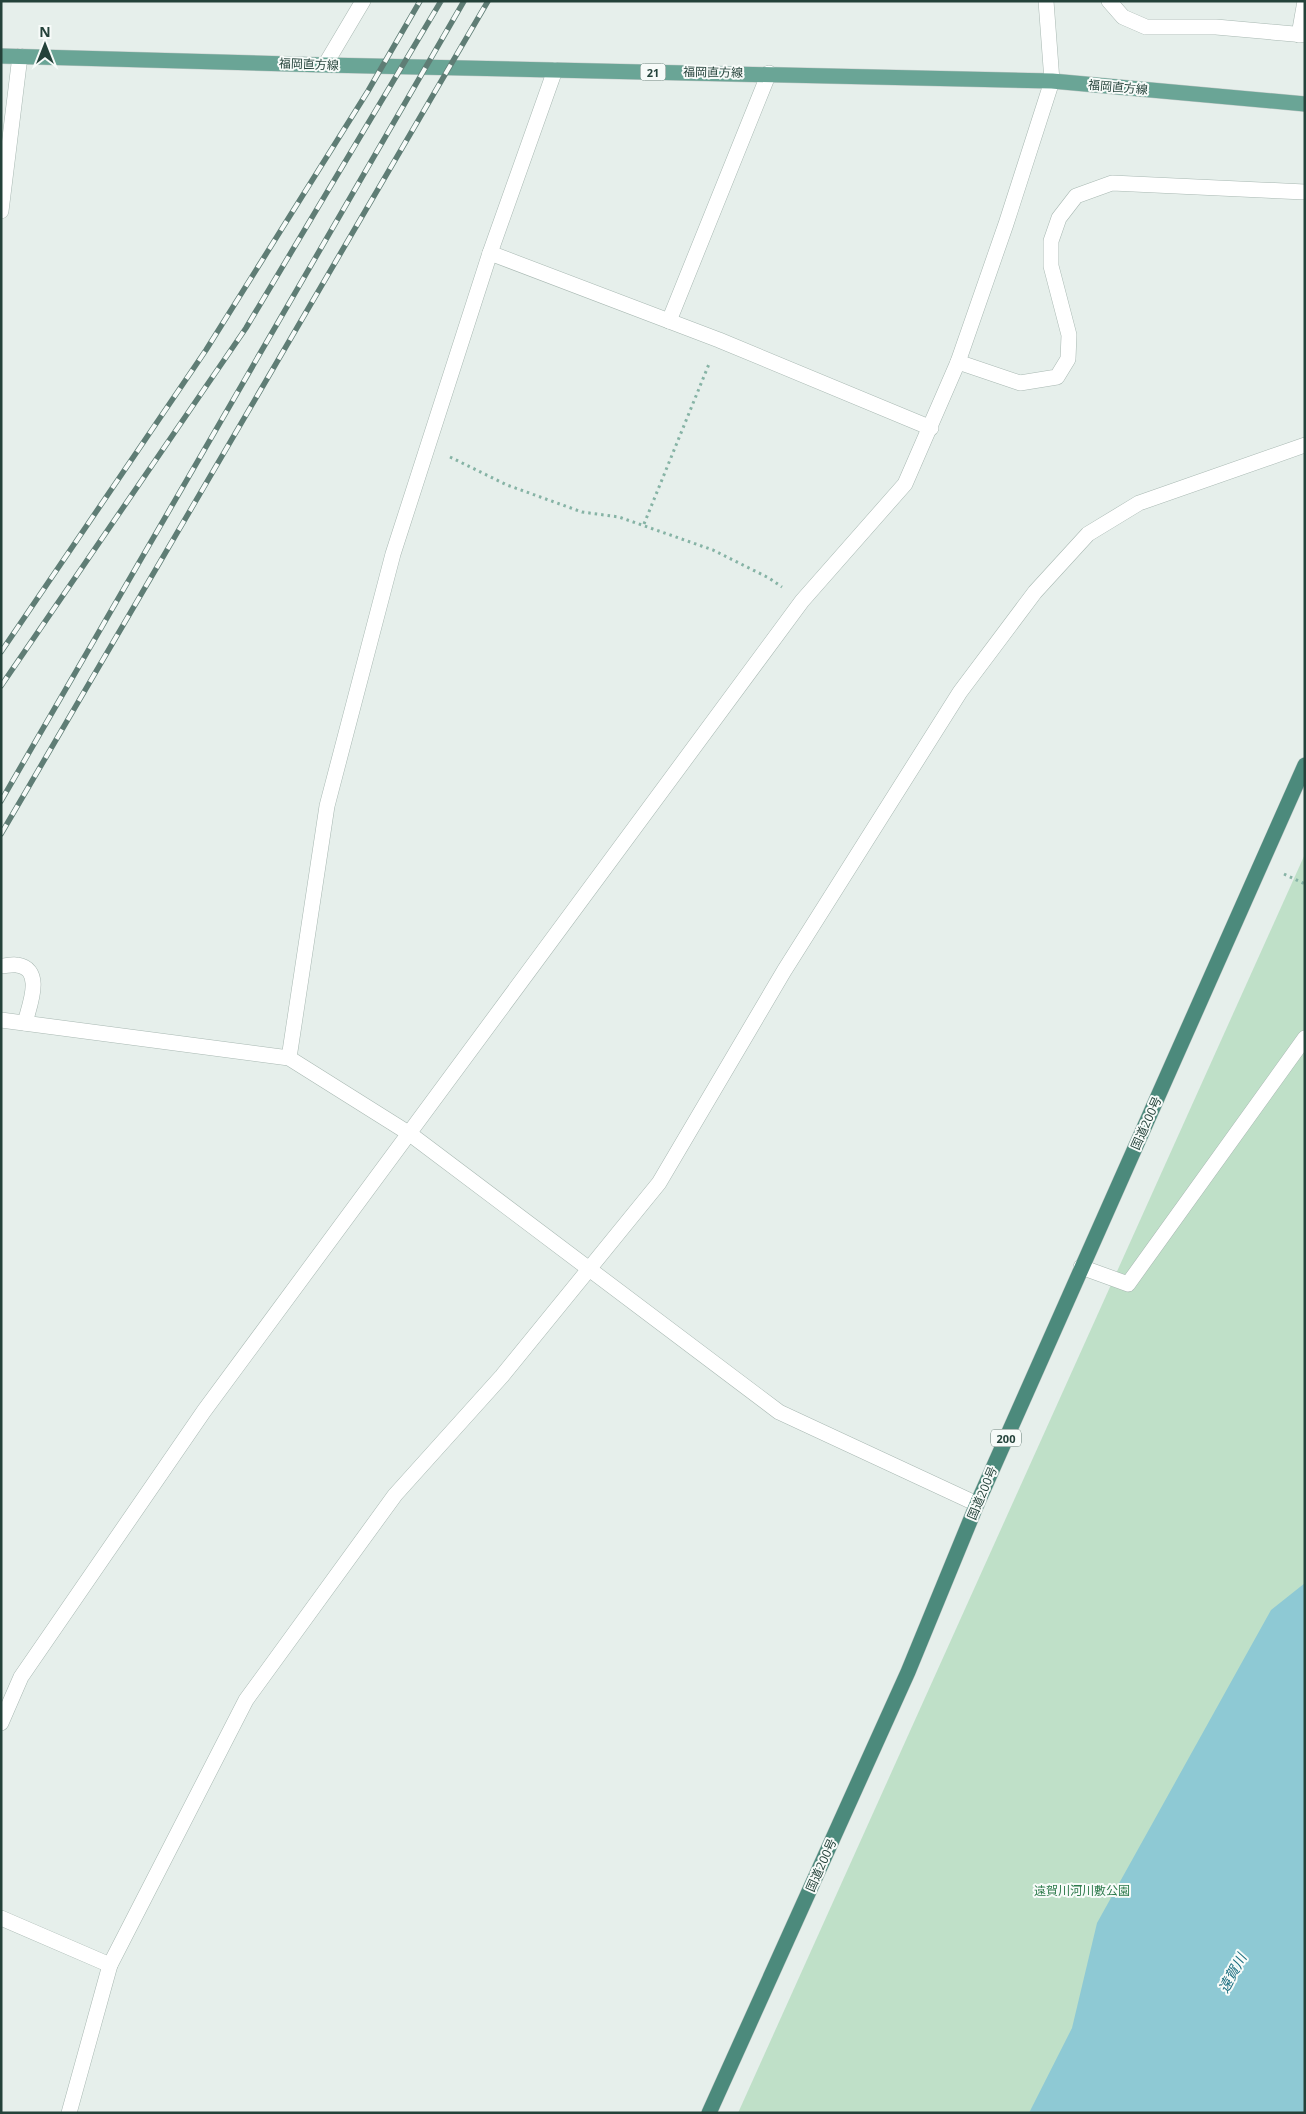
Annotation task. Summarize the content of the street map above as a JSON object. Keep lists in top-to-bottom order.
{
  "streets": {
    "highway": ["国道200号", "200"],
    "main road": ["福岡直方線", "21"]
  },
  "water": ["遠賀川"],
  "parks": ["遠賀川河川敷公園"],
  "north": "top"
}
